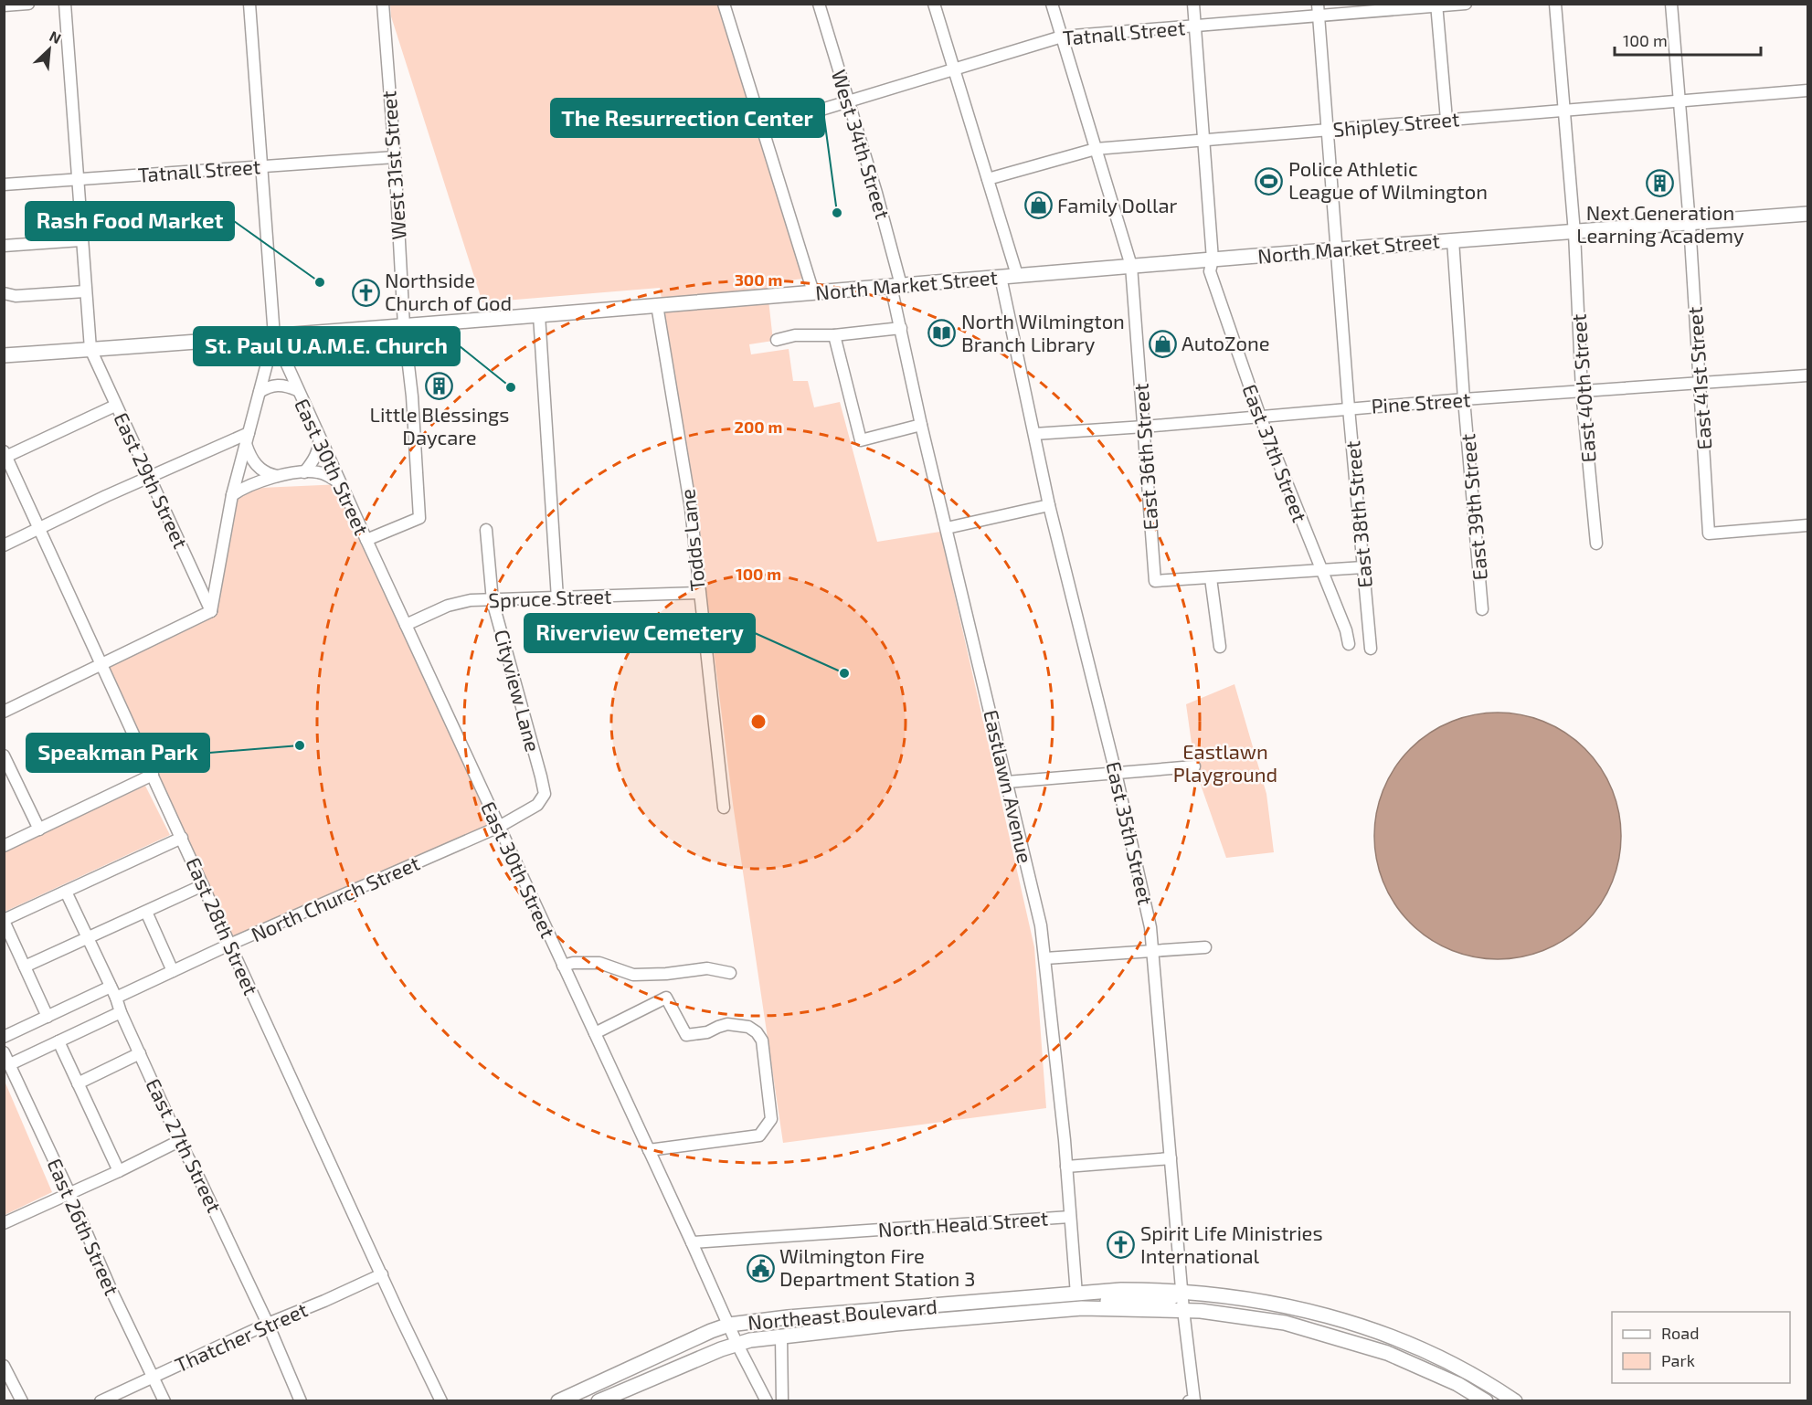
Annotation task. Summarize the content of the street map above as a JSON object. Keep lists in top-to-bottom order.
{
  "streets": {
    "main road": ["North Market Street", "Northeast Boulevard"],
    "street": [
      "Tatnall Street",
      "Shipley Street",
      "West 34th Street",
      "West 31st Street",
      "East 41st Street",
      "East 40th Street",
      "Pine Street",
      "East 37th Street",
      "East 36th Street",
      "East 30th Street",
      "East 29th Street",
      "East 39th Street",
      "East 38th Street",
      "Todds Lane",
      "Spruce Street",
      "Cityview Lane",
      "Eastlawn Avenue",
      "East 35th Street",
      "North Church Street",
      "East 28th Street",
      "East 27th Street",
      "North Heald Street",
      "East 26th Street",
      "Thatcher Street"
    ]
  },
  "crossings": [
    ["Tatnall Street", "West 34th Street"],
    ["Tatnall Street", "West 31st Street"],
    ["Tatnall Street", "East 37th Street"],
    ["Tatnall Street", "East 36th Street"],
    ["Tatnall Street", "East 29th Street"],
    ["Tatnall Street", "East 38th Street"],
    ["Shipley Street", "East 41st Street"],
    ["Shipley Street", "East 40th Street"],
    ["Shipley Street", "East 37th Street"],
    ["Shipley Street", "East 36th Street"],
    ["Shipley Street", "East 38th Street"],
    ["West 34th Street", "North Market Street"],
    ["West 34th Street", "Eastlawn Avenue"],
    ["West 31st Street", "North Market Street"],
    ["West 31st Street", "East 30th Street"],
    ["North Market Street", "East 41st Street"],
    ["North Market Street", "East 40th Street"],
    ["North Market Street", "East 37th Street"],
    ["North Market Street", "East 36th Street"],
    ["North Market Street", "East 30th Street"],
    ["North Market Street", "East 29th Street"],
    ["North Market Street", "East 39th Street"],
    ["North Market Street", "East 38th Street"],
    ["North Market Street", "Todds Lane"],
    ["North Market Street", "Eastlawn Avenue"],
    ["North Market Street", "East 35th Street"],
    ["East 41st Street", "Pine Street"],
    ["East 40th Street", "Pine Street"],
    ["Pine Street", "East 37th Street"],
    ["Pine Street", "East 36th Street"],
    ["Pine Street", "East 39th Street"],
    ["Pine Street", "East 38th Street"],
    ["Pine Street", "East 35th Street"],
    ["East 30th Street", "Spruce Street"],
    ["East 30th Street", "Cityview Lane"],
    ["East 30th Street", "North Church Street"],
    ["East 30th Street", "North Heald Street"],
    ["East 30th Street", "Northeast Boulevard"],
    ["Todds Lane", "Spruce Street"],
    ["Spruce Street", "Cityview Lane"],
    ["Cityview Lane", "North Church Street"],
    ["Eastlawn Avenue", "North Heald Street"],
    ["Eastlawn Avenue", "Northeast Boulevard"],
    ["East 35th Street", "Northeast Boulevard"],
    ["North Church Street", "East 28th Street"],
    ["North Church Street", "East 27th Street"],
    ["East 28th Street", "Thatcher Street"],
    ["East 27th Street", "Thatcher Street"],
    ["East 26th Street", "Thatcher Street"]
  ],
  "parks": ["Eastlawn Playground"],
  "places": {
    "sports": ["Police Athletic League of Wilmington"],
    "building": ["Next Generation Learning Academy", "Little Blessings Daycare"],
    "shop": ["Family Dollar", "AutoZone"],
    "other": [
      "The Resurrection Center",
      "Rash Food Market",
      "St. Paul U.A.M.E. Church",
      "Riverview Cemetery",
      "Speakman Park"
    ],
    "church": ["Northside Church of God", "Spirit Life Ministries International"],
    "library": ["North Wilmington Branch Library"],
    "public building": ["Wilmington Fire Department Station 3"]
  },
  "legend": ["Road", "Park"],
  "scale_bar": "100 m",
  "north": "top right",
  "rings": ["300 m", "200 m", "100 m"]
}
